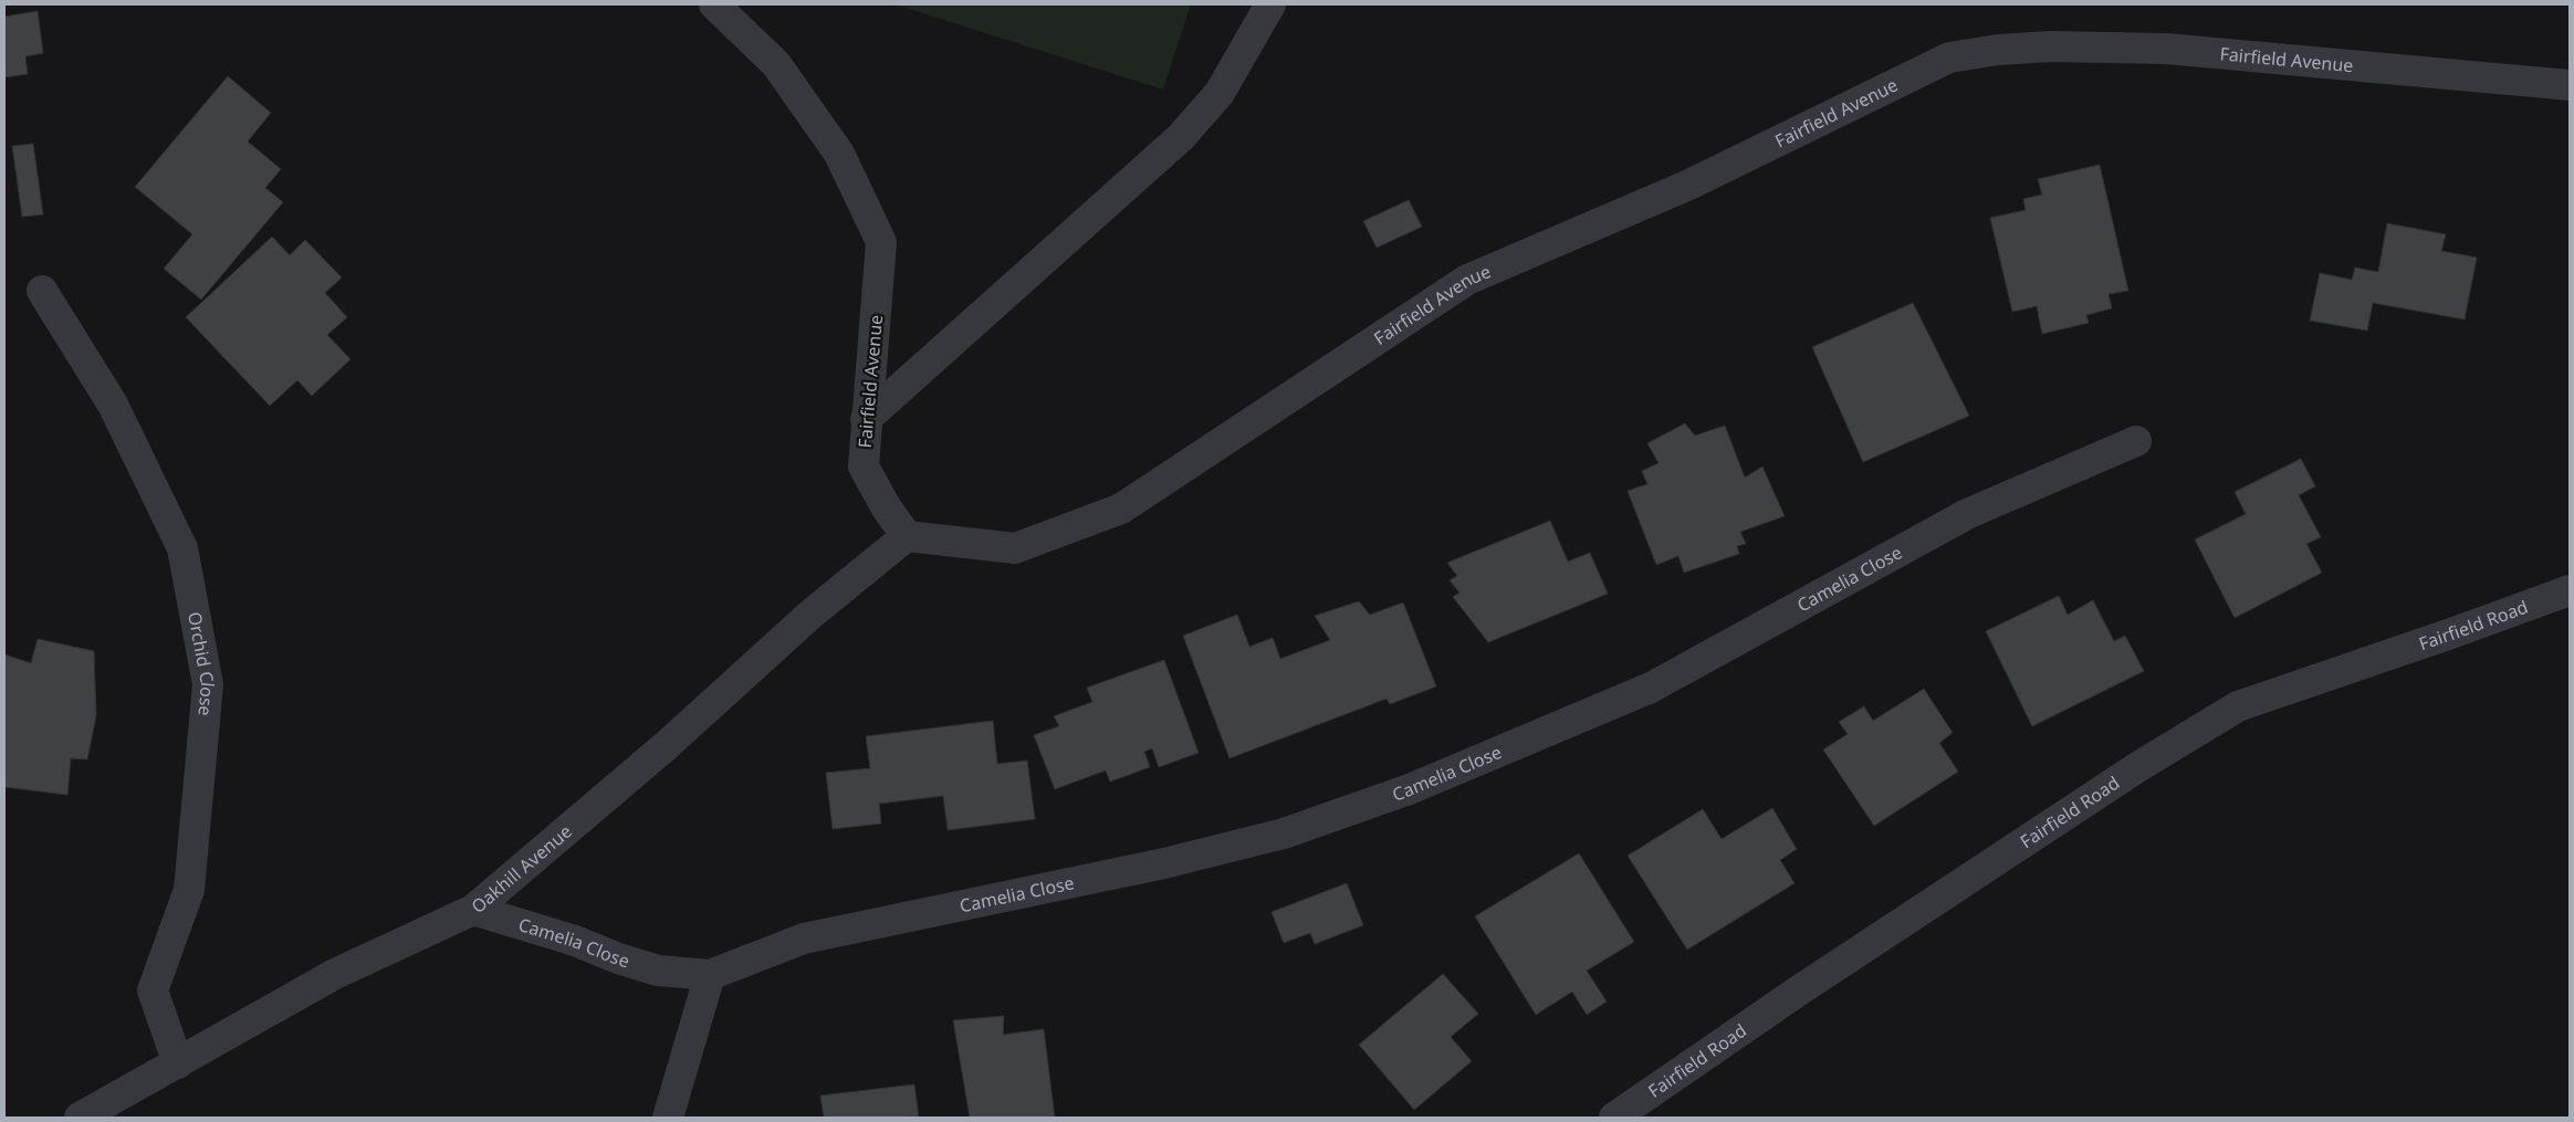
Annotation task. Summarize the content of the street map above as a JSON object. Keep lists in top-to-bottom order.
{
  "streets": {
    "street": [
      "Fairfield Avenue",
      "Camelia Close",
      "Fairfield Road",
      "Orchid Close",
      "Oakhill Avenue"
    ]
  },
  "crossings": [
    ["Fairfield Avenue", "Oakhill Avenue"],
    ["Camelia Close", "Oakhill Avenue"],
    ["Orchid Close", "Oakhill Avenue"]
  ]
}
